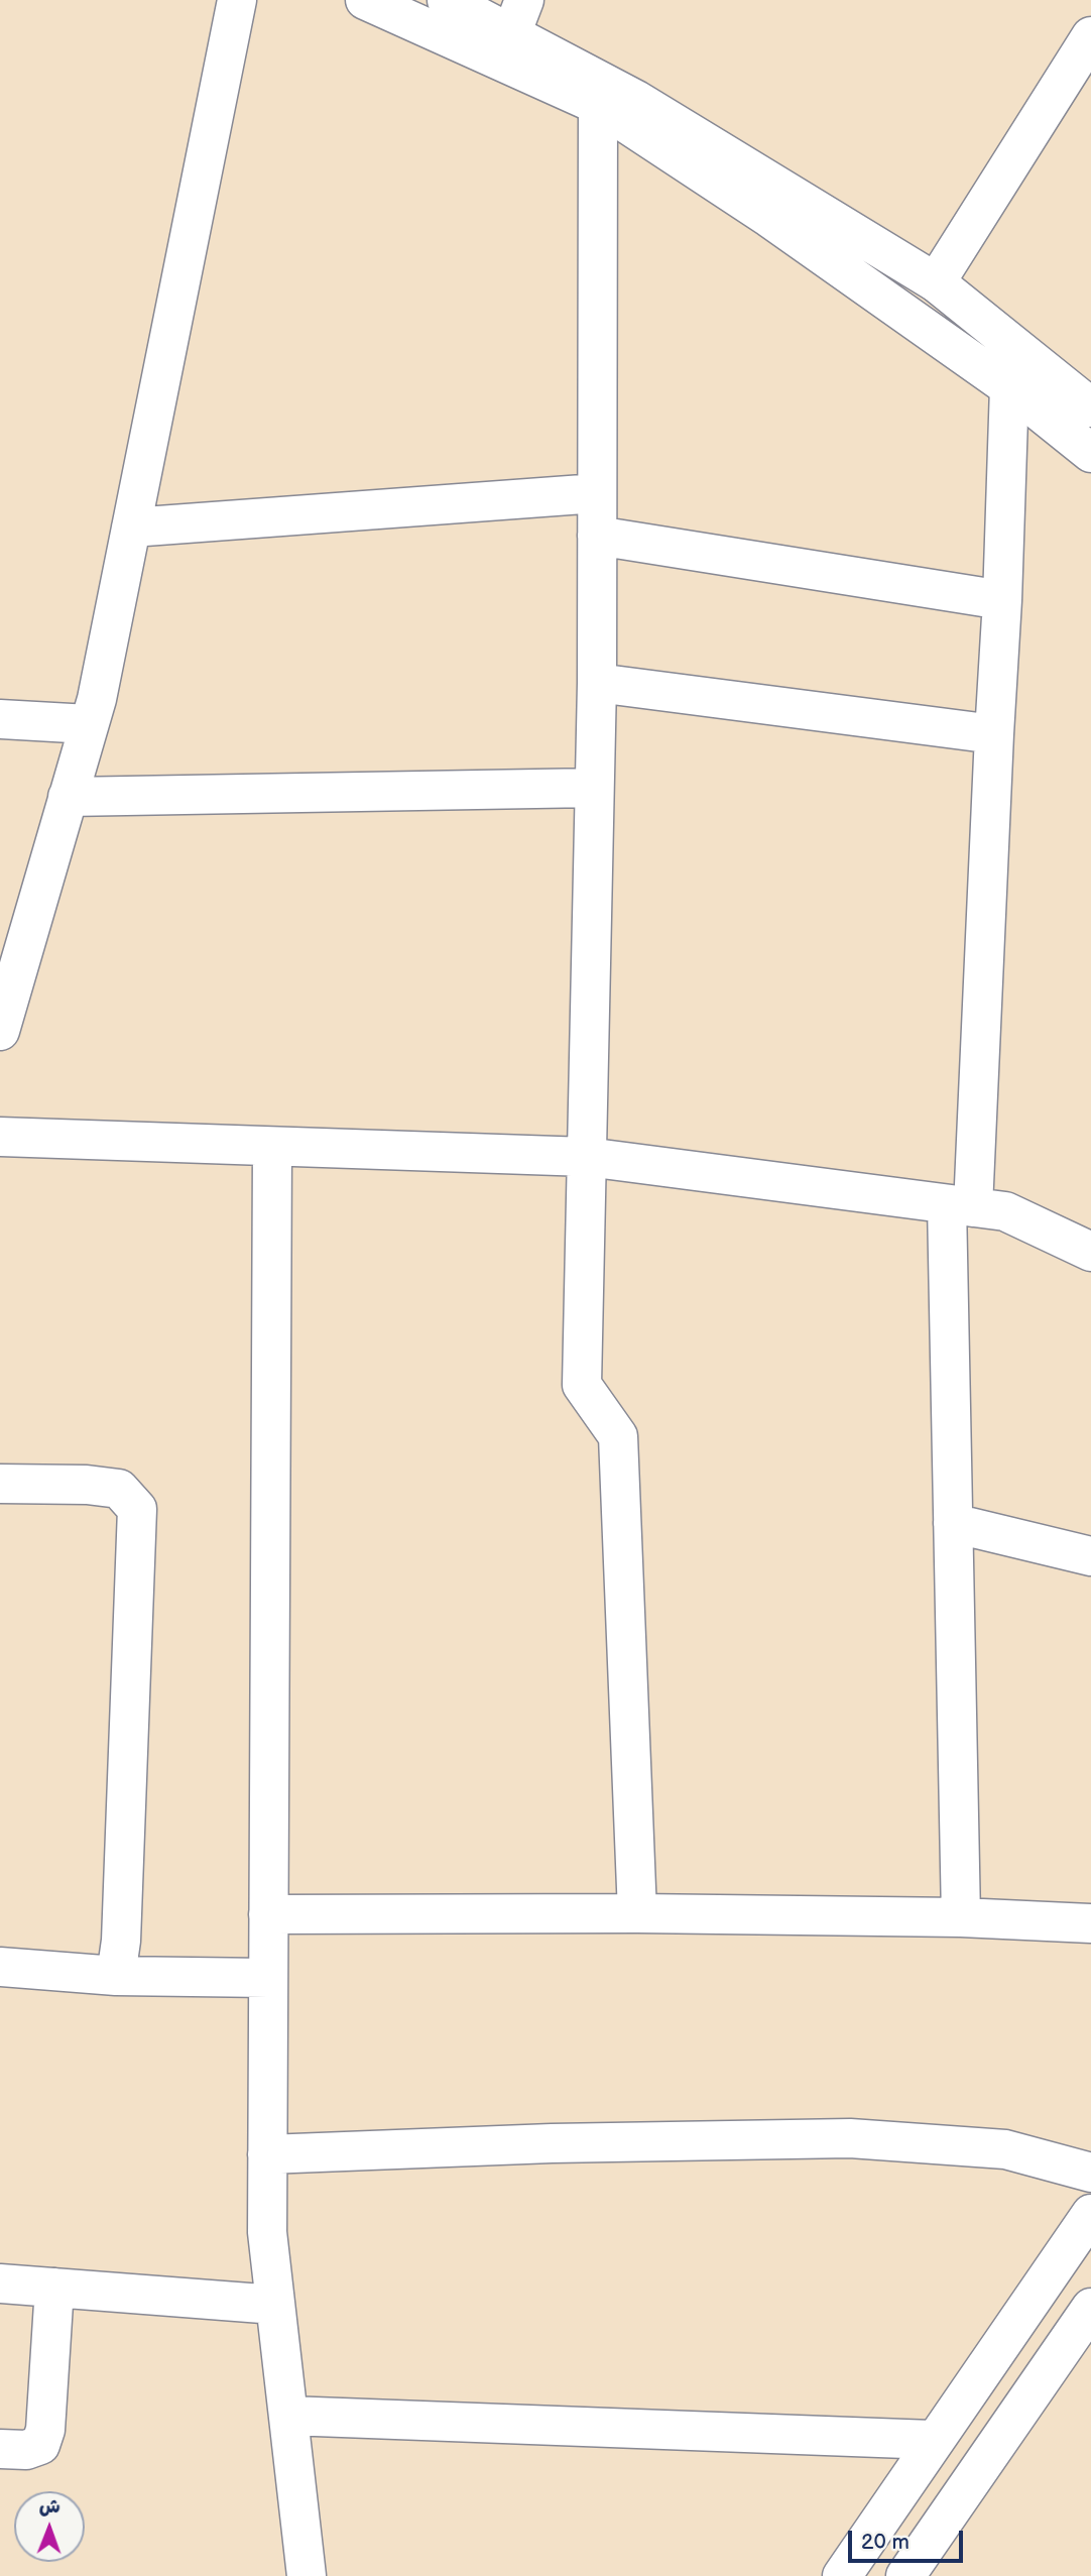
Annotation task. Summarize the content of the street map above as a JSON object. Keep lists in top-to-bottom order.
{
  "scale_bar": "20 m",
  "north": "top"
}
